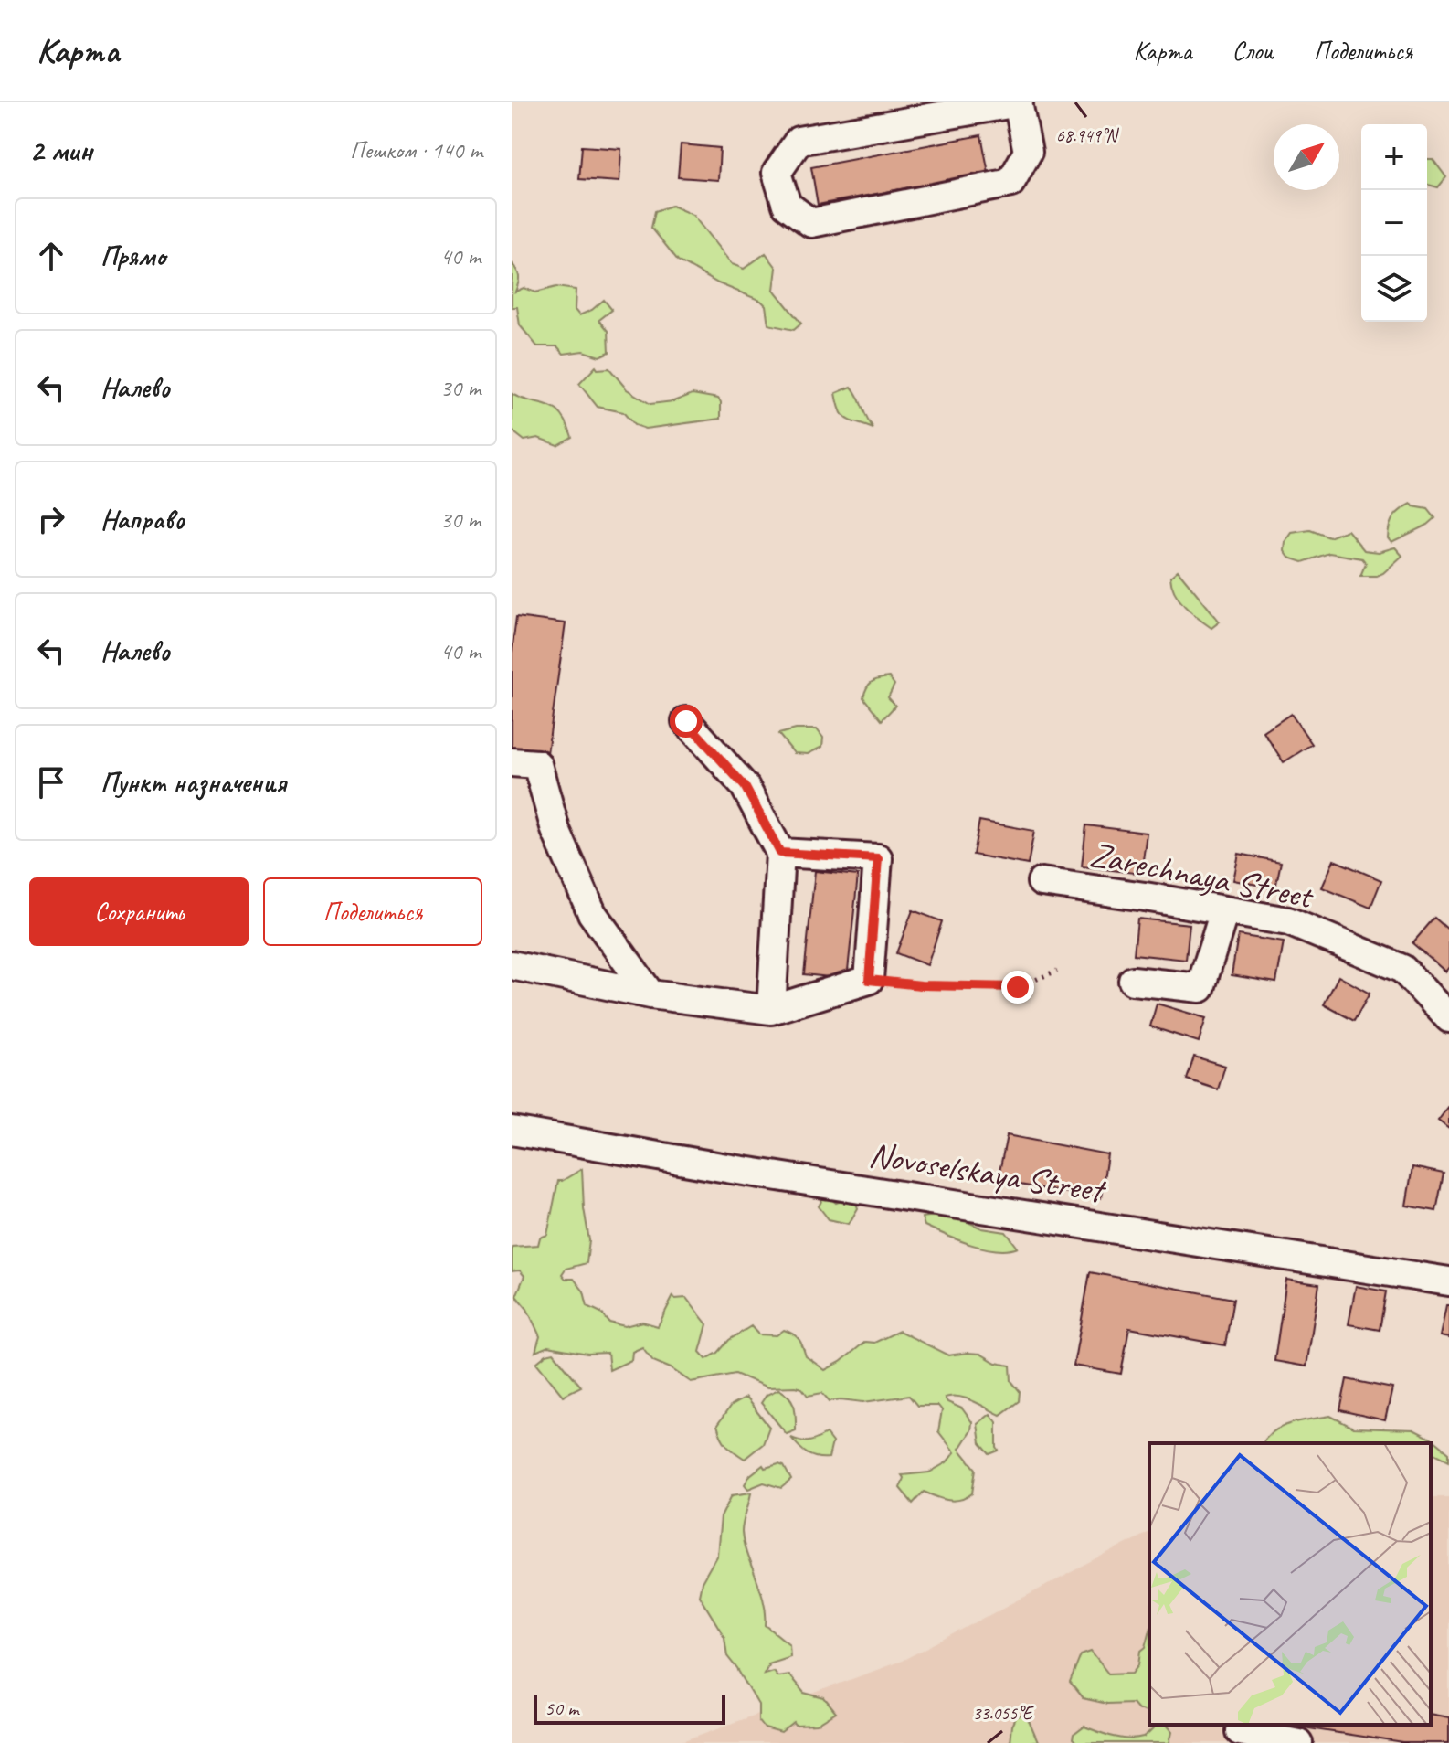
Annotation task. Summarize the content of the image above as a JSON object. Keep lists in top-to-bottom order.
{
  "streets": {
    "street": ["Zarechnaya Street", "Novoselskaya Street"]
  },
  "scale_bar": "50 m",
  "north": "top right",
  "page": {
    "header": "Карта",
    "nav": ["Карта", "Слои", "Поделиться"],
    "heading": ["2 мин", "Пешком · 140 m"],
    "map_buttons": ["+", "−"],
    "list": [
      ["Прямо", "40 m"],
      ["Налево", "30 m"],
      ["Направо", "30 m"],
      ["Налево", "40 m"],
      "Пункт назначения"
    ],
    "buttons": ["Сохранить", "Поделиться"],
    "scale": "50 m"
  },
  "coordinates": ["68.949°N", "33.055°E"]
}
